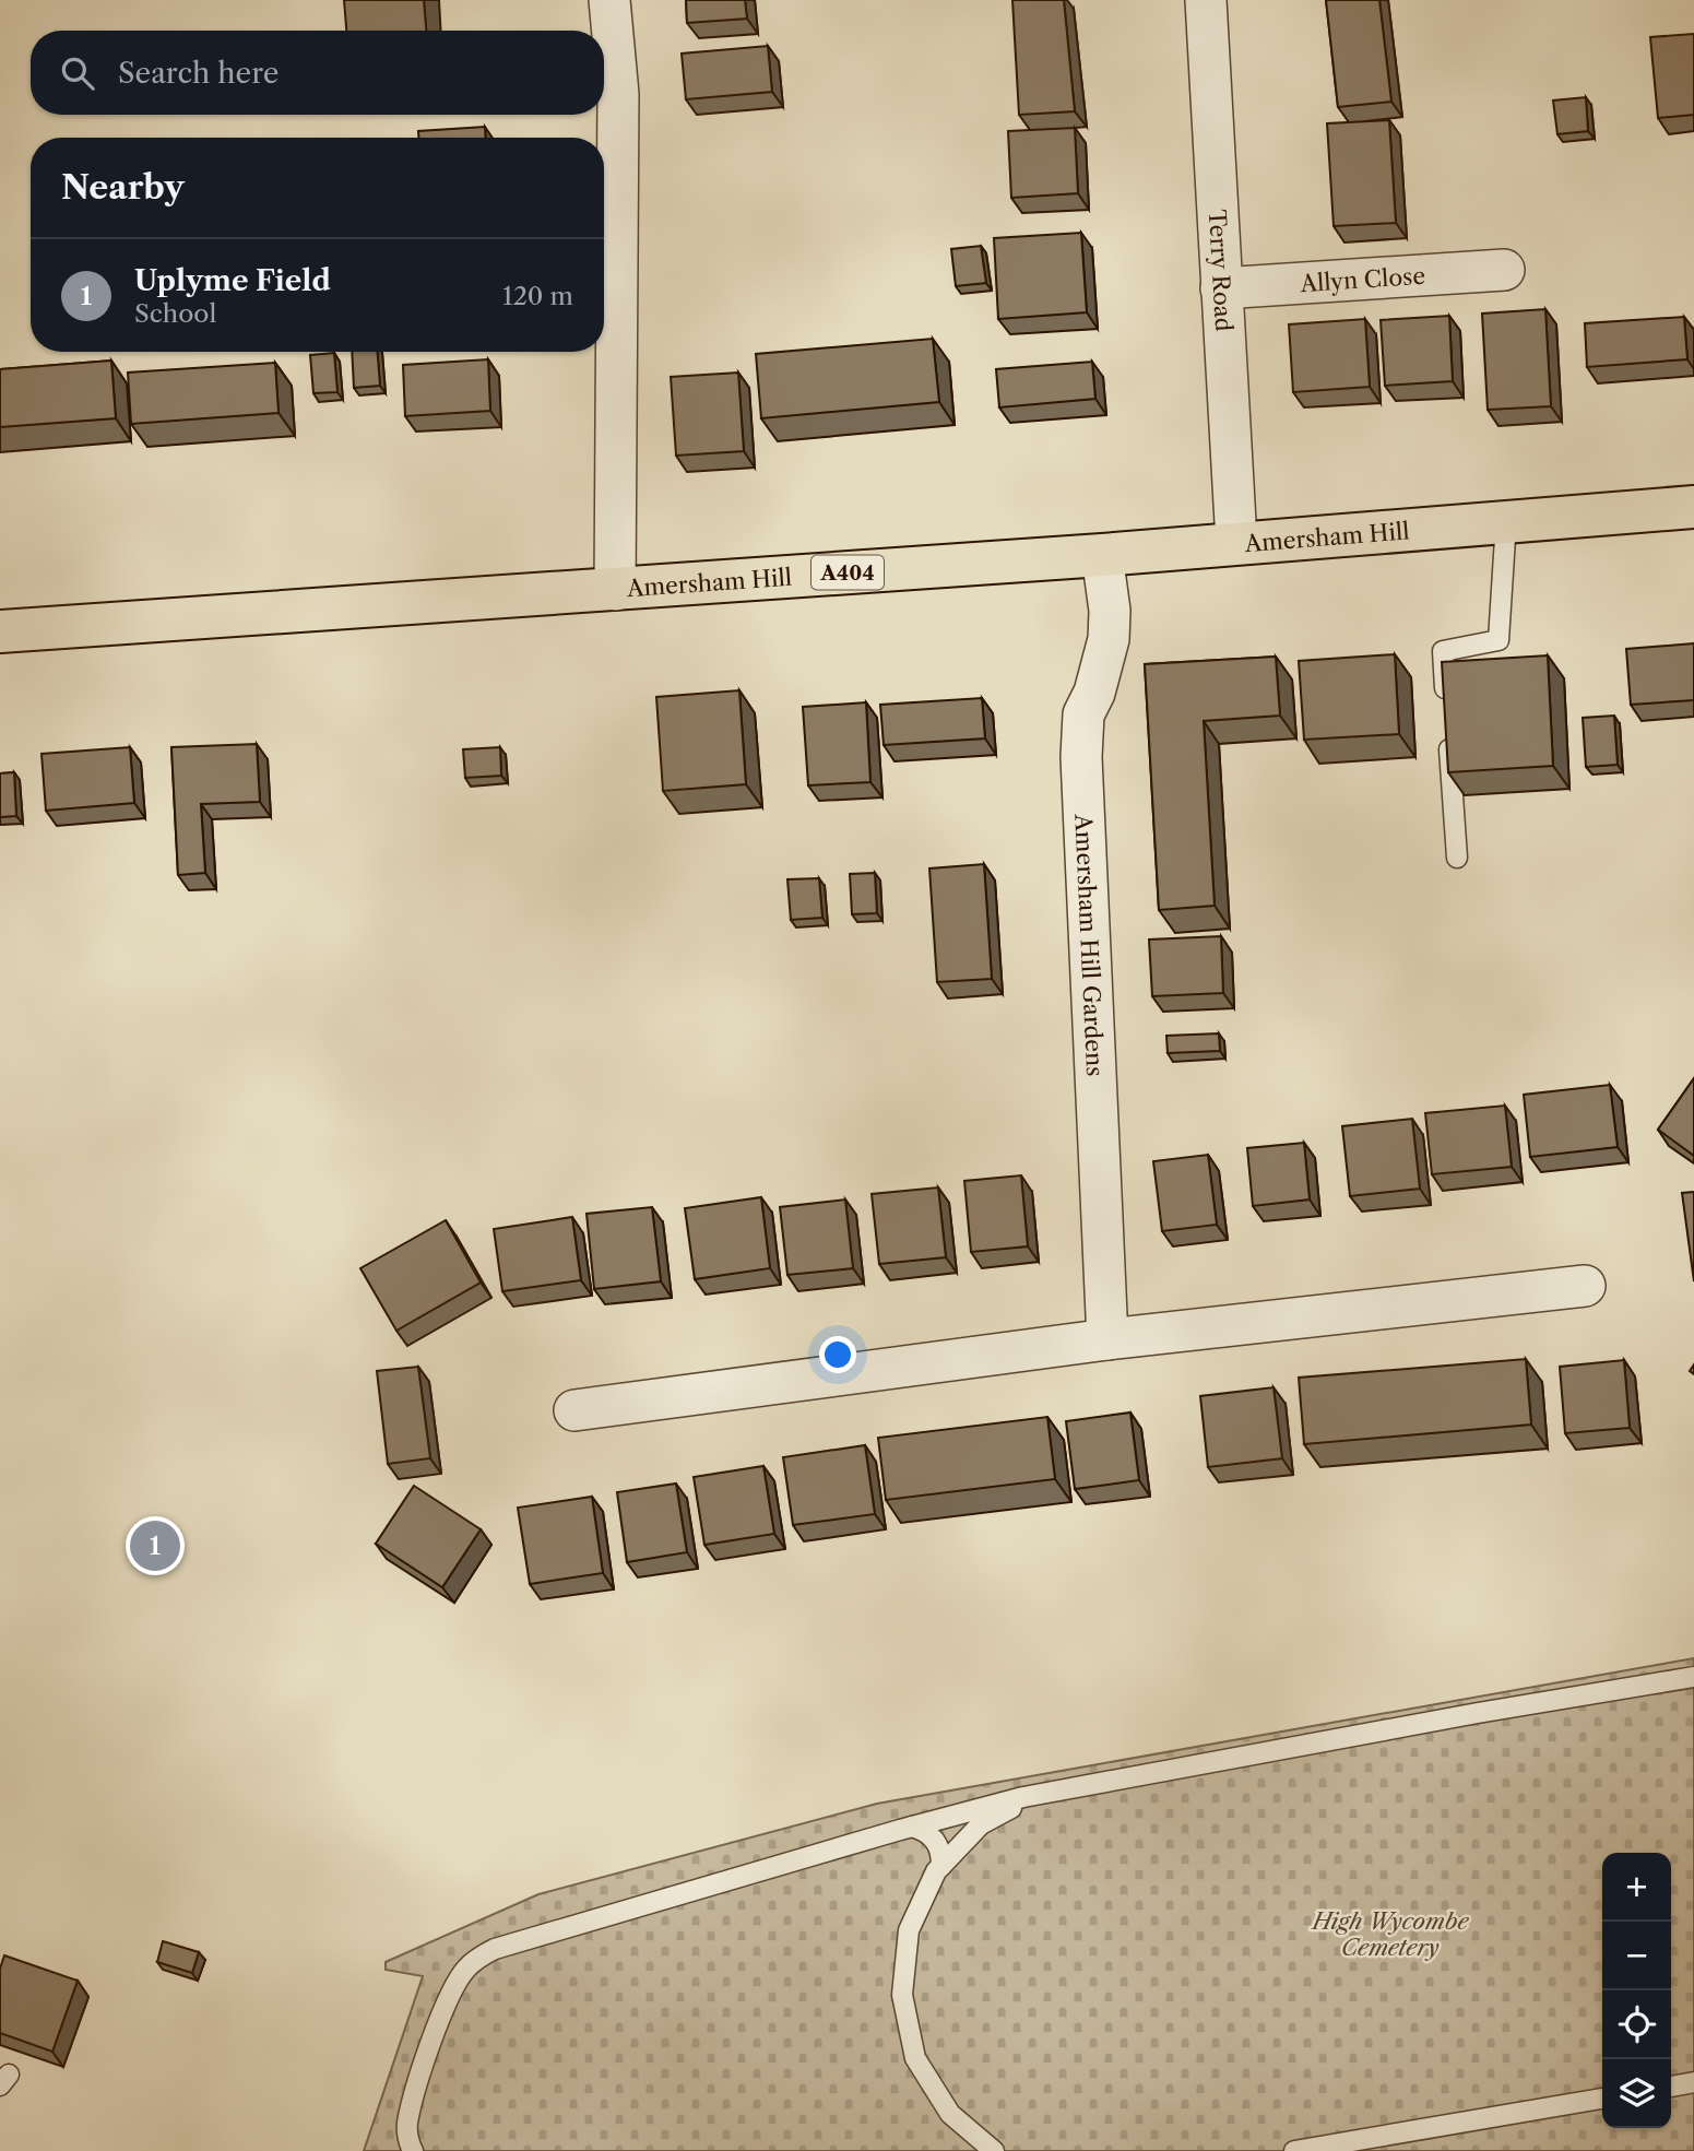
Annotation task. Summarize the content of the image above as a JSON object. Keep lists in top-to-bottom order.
{
  "streets": {
    "main road": ["Amersham Hill", "A404"],
    "street": ["Terry Road", "Allyn Close", "Amersham Hill Gardens"]
  },
  "crossings": [
    ["Terry Road", "Allyn Close"],
    ["Terry Road", "Amersham Hill"],
    ["Amersham Hill", "Amersham Hill Gardens"]
  ],
  "parks": ["High Wycombe Cemetery"],
  "page": {
    "search": "Search here",
    "heading": "Nearby",
    "list": [
      {
        "mark": "1",
        "name": "Uplyme Field",
        "note": "School",
        "value": "120 m"
      }
    ],
    "pins": "1",
    "map_buttons": ["+", "−"]
  }
}
